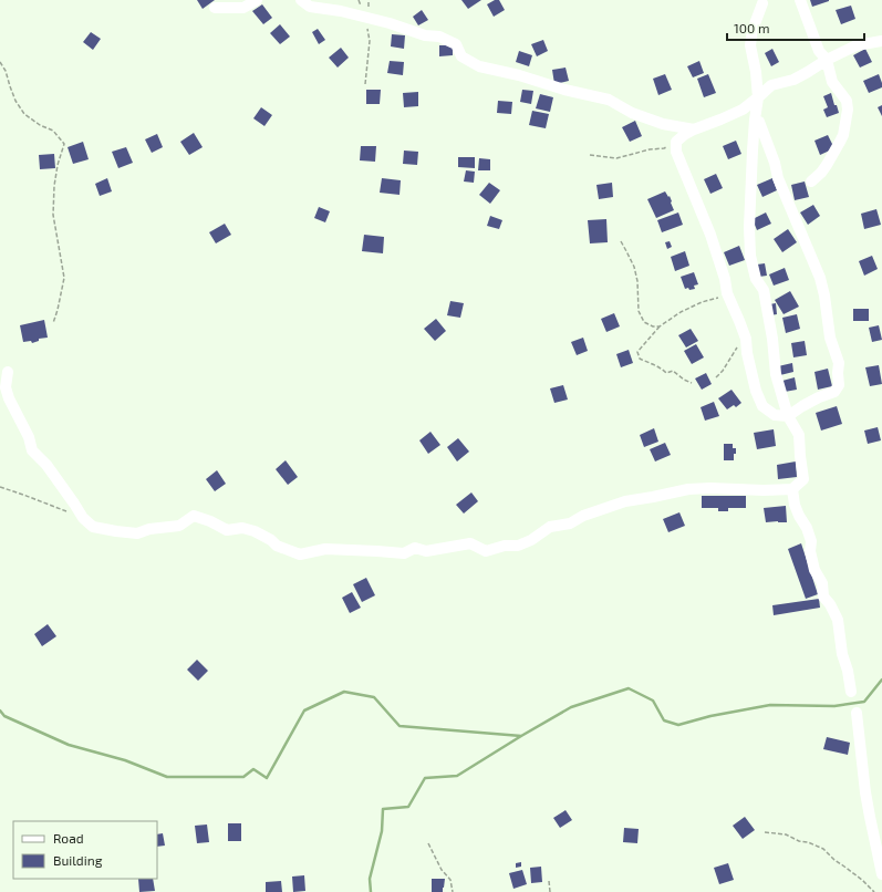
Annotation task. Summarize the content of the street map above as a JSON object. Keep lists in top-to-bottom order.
{
  "legend": ["Road", "Building"],
  "scale_bar": "100 m"
}
